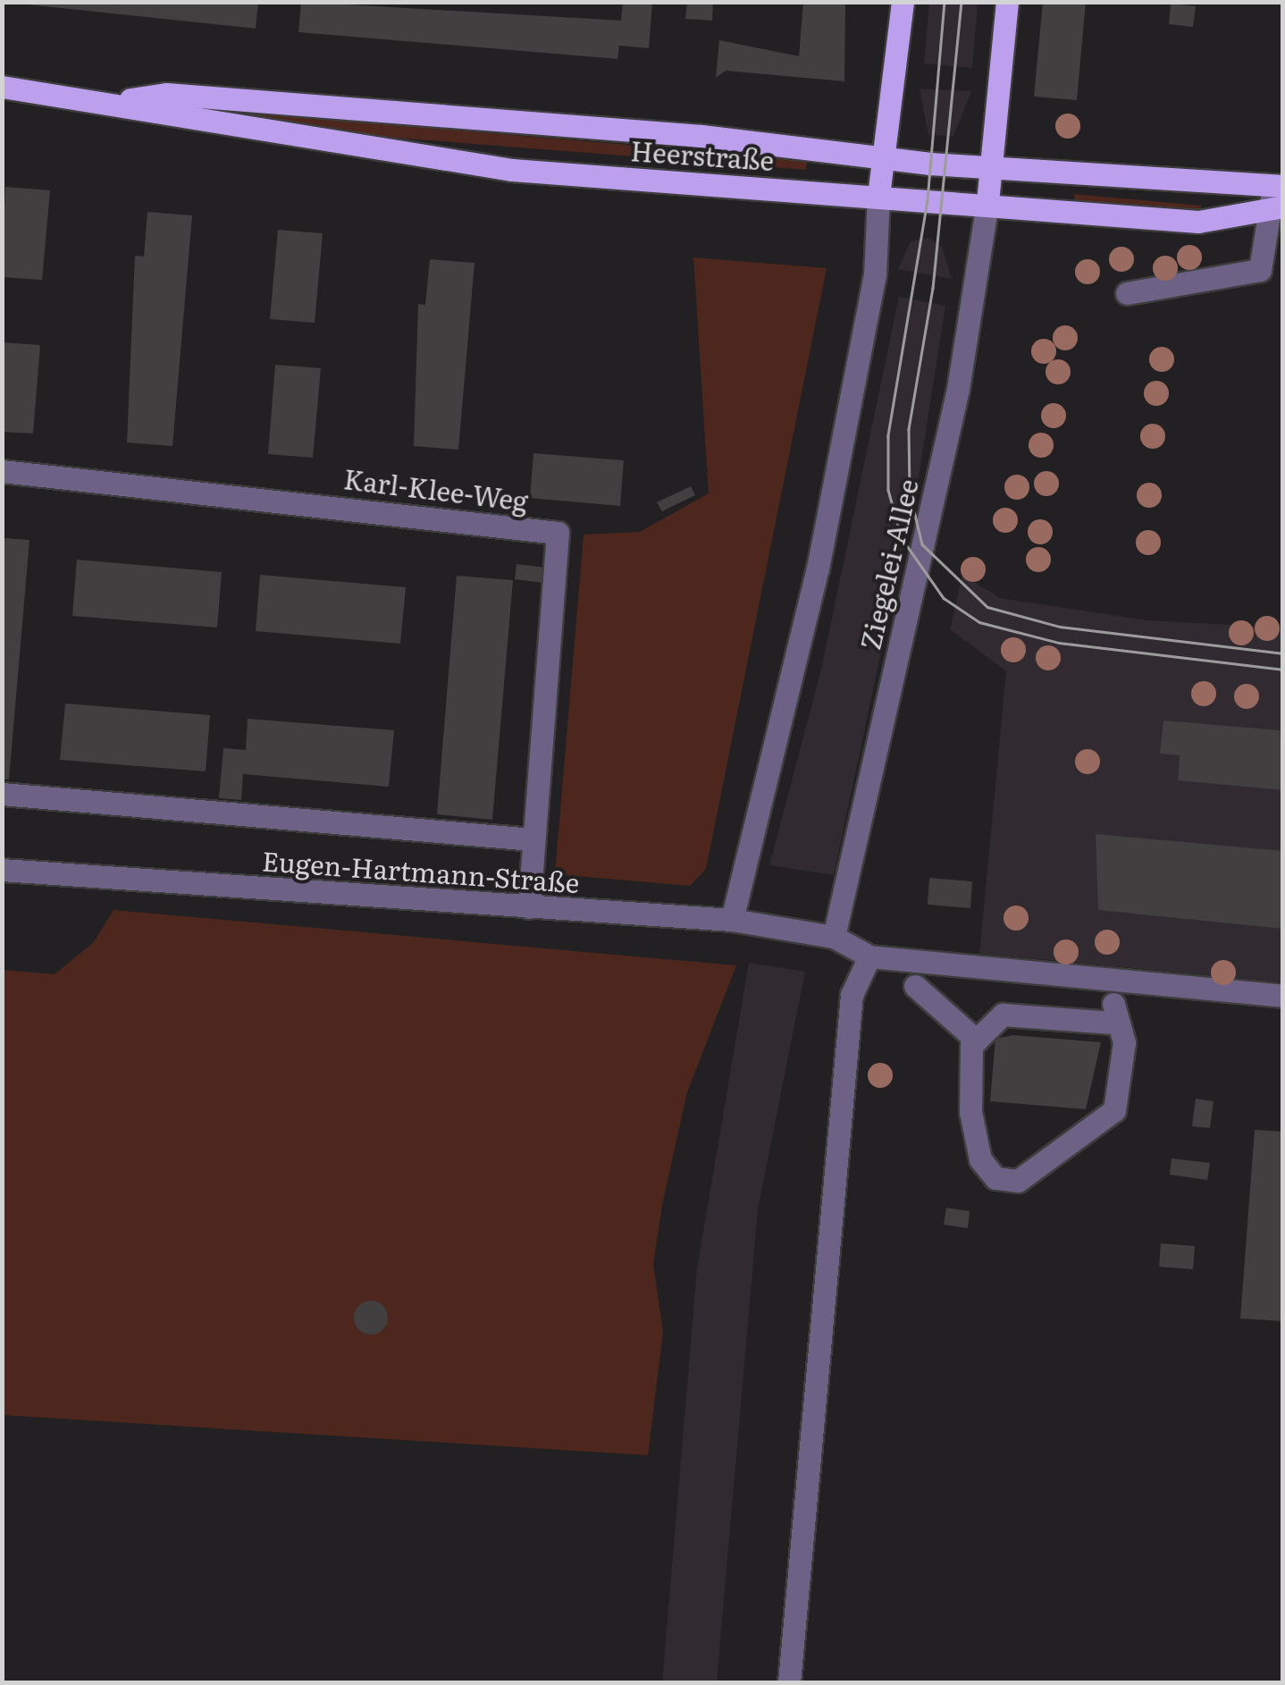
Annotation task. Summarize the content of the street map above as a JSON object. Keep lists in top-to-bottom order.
{
  "streets": {
    "main road": ["Heerstraße"],
    "street": ["Karl-Klee-Weg", "Ziegelei-Allee", "Eugen-Hartmann-Straße"]
  },
  "crossings": [
    ["Heerstraße", "Ziegelei-Allee"],
    ["Karl-Klee-Weg", "Eugen-Hartmann-Straße"],
    ["Ziegelei-Allee", "Eugen-Hartmann-Straße"]
  ]
}
